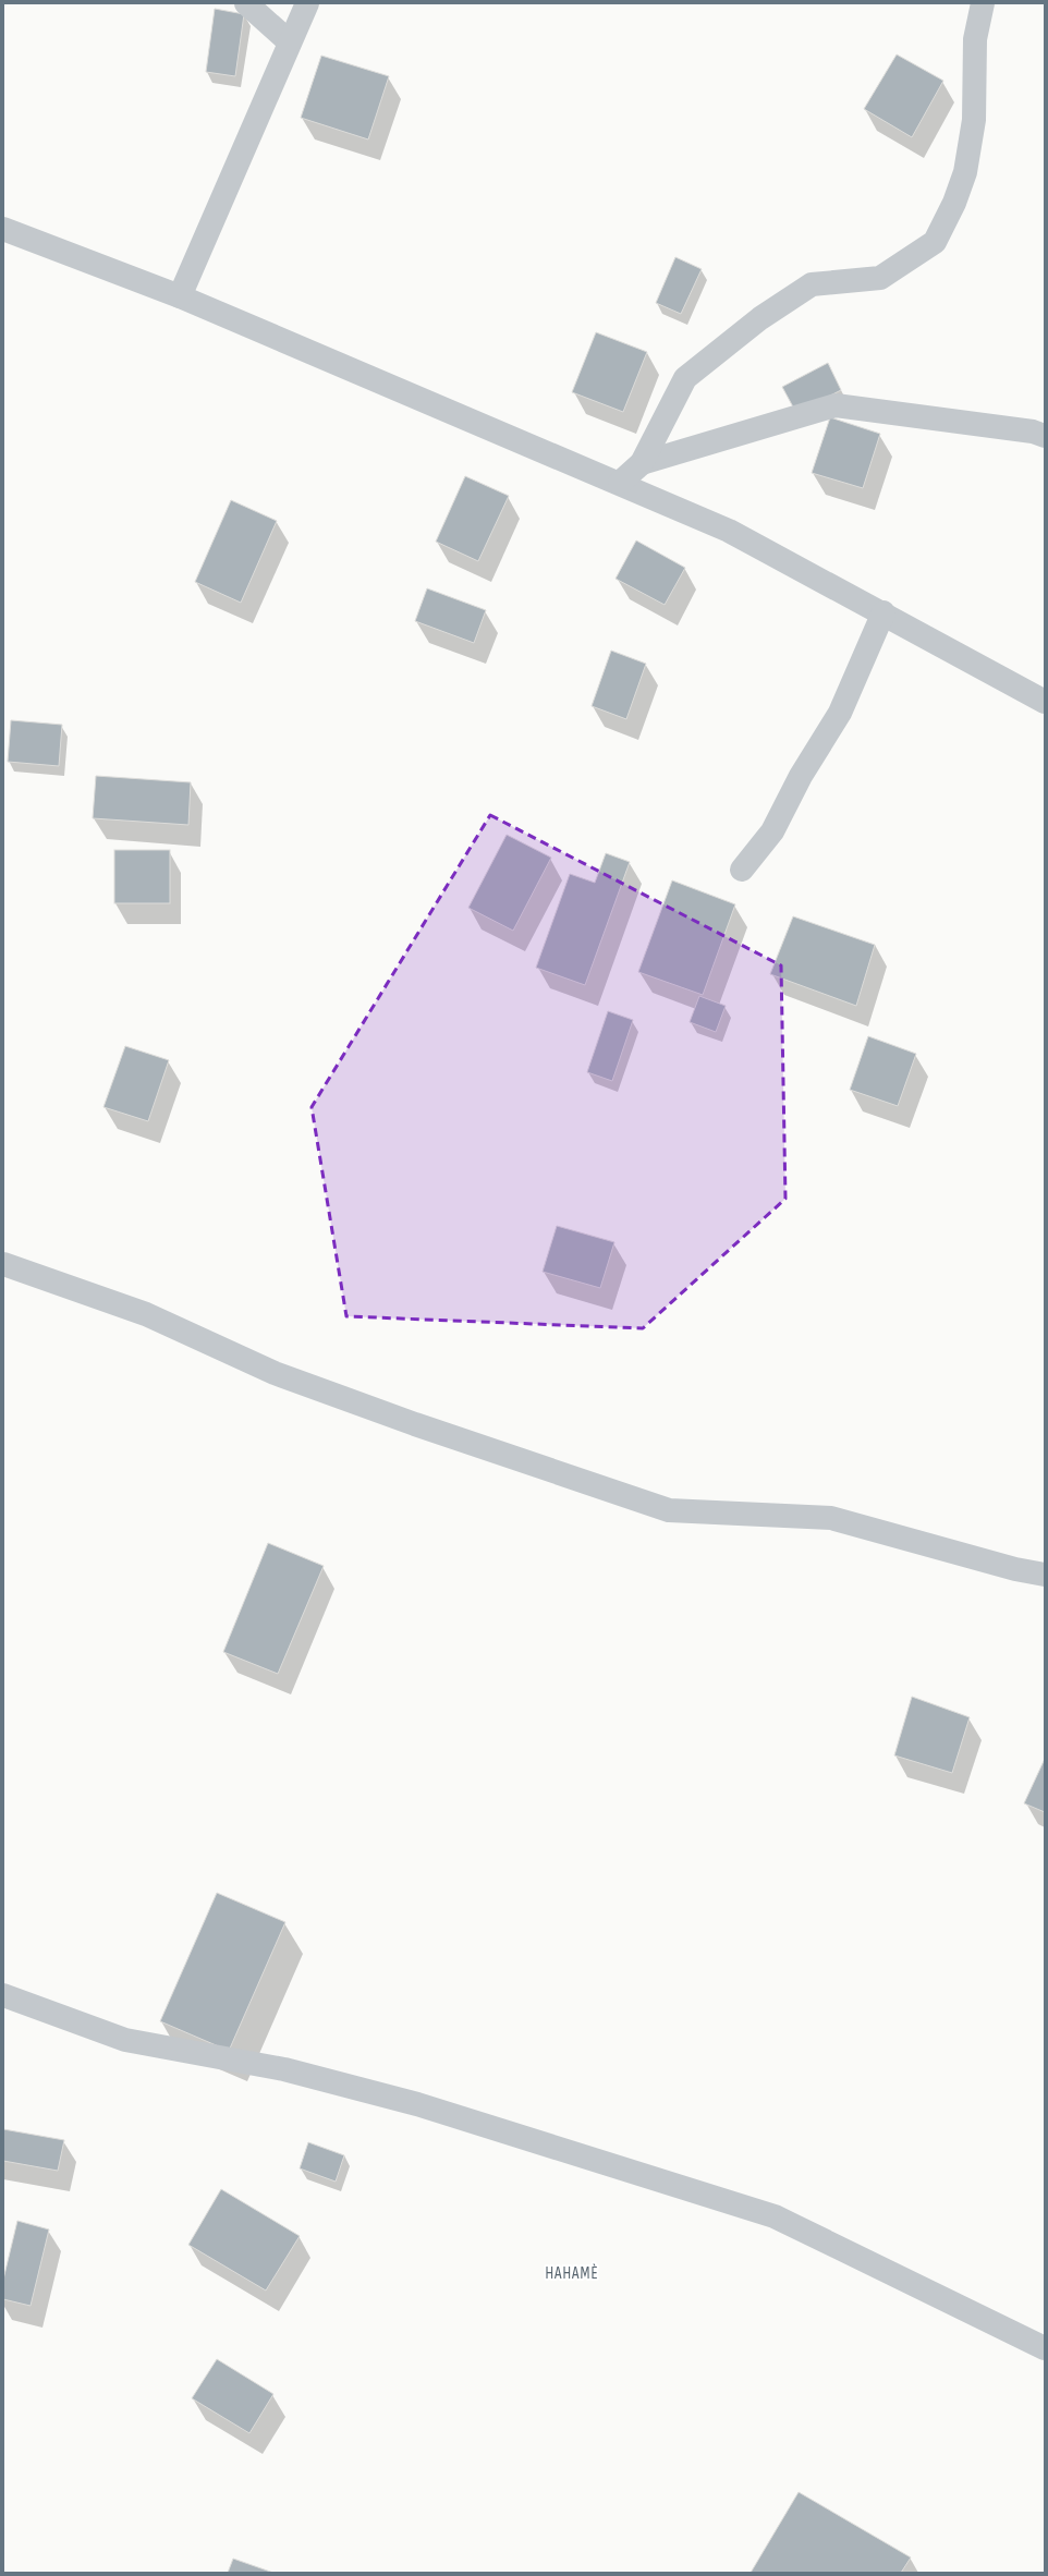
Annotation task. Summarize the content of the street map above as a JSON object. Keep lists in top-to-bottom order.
{
  "districts": ["HAHAMÈ"]
}
